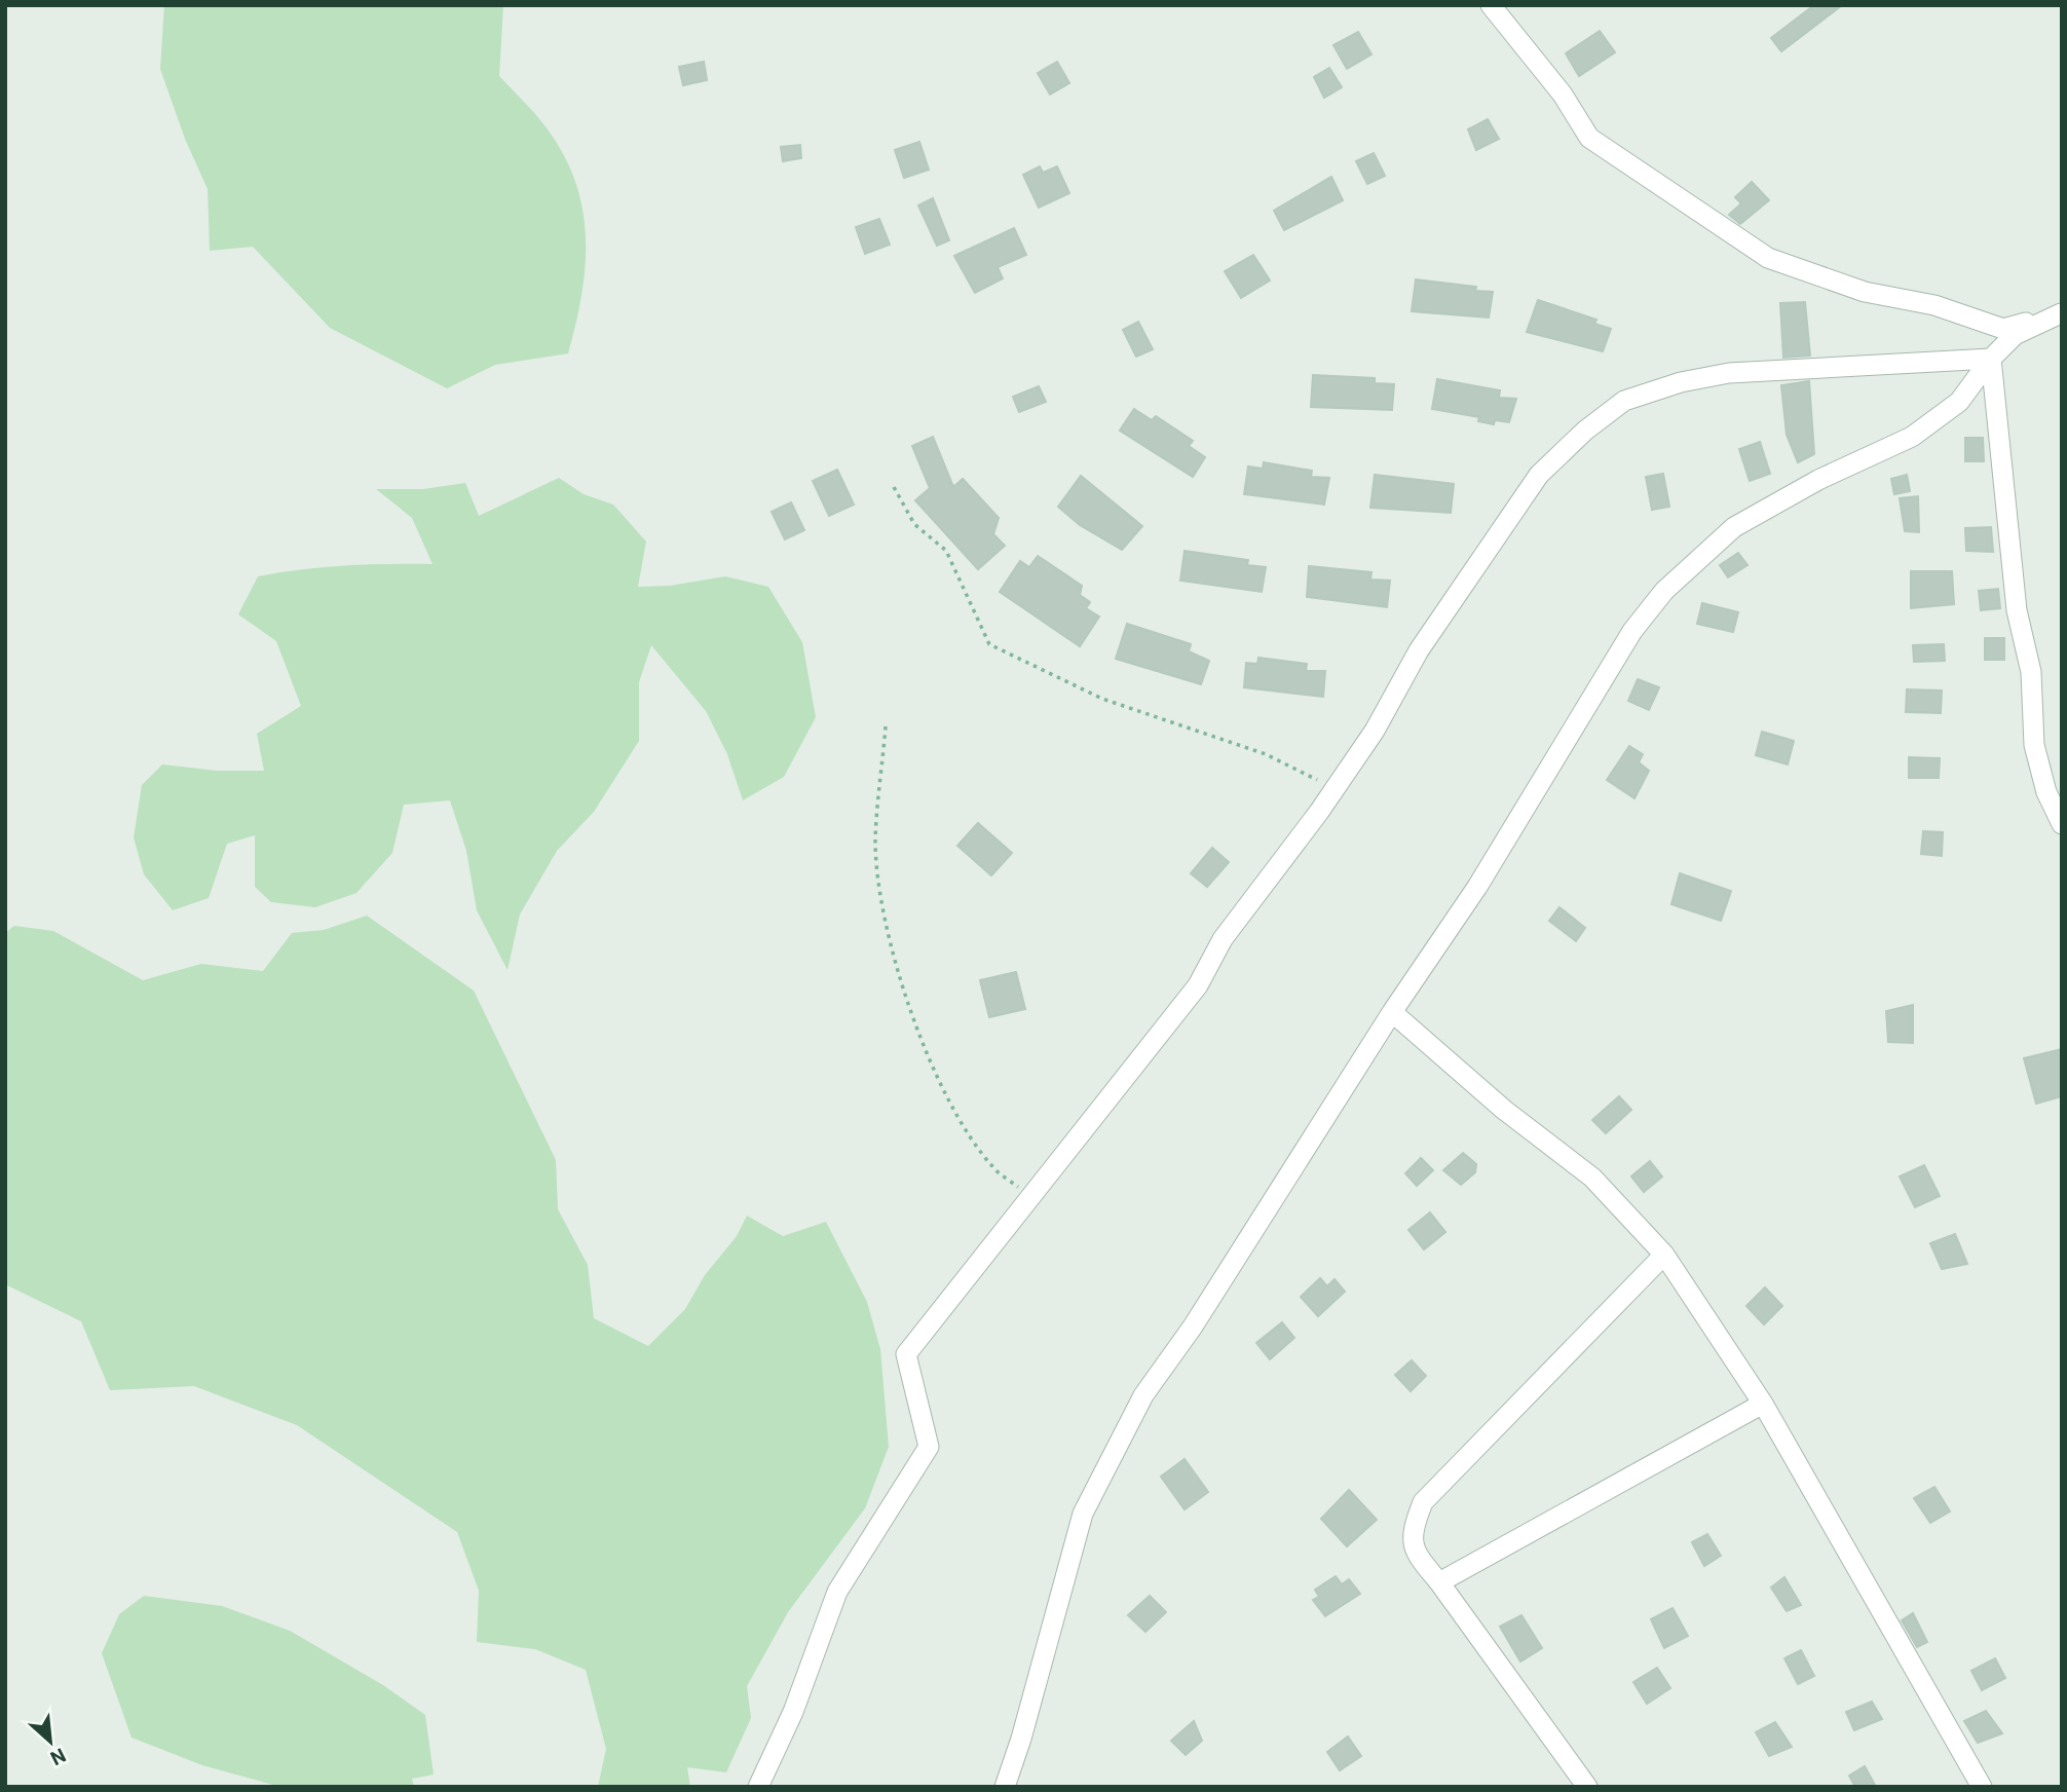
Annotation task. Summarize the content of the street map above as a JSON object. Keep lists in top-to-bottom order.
{
  "north": "bottom right"
}
